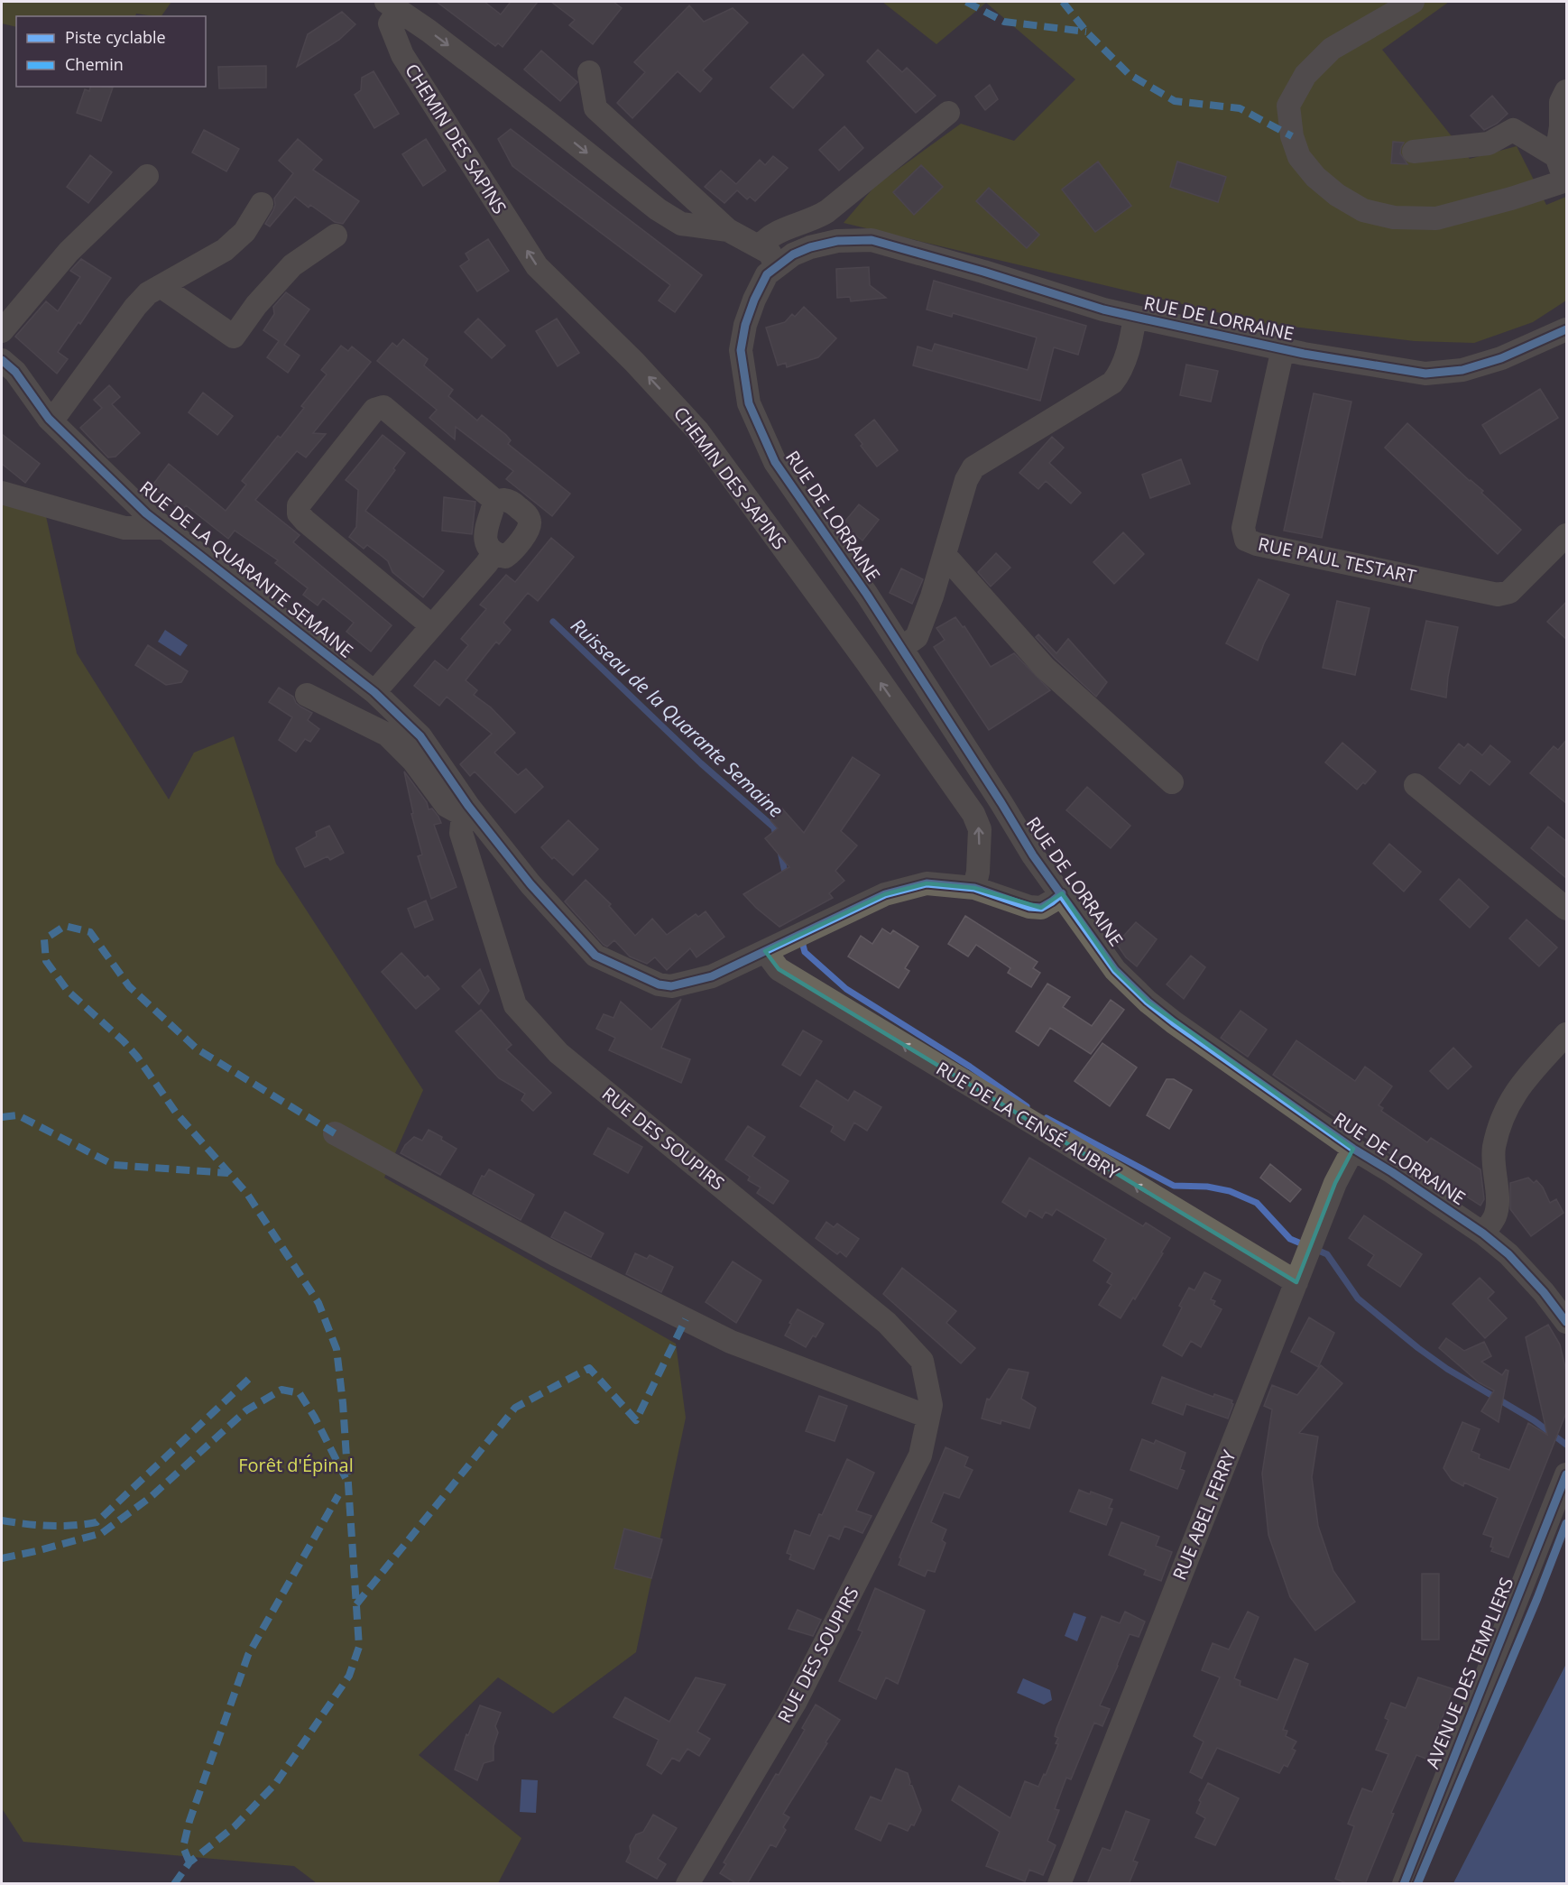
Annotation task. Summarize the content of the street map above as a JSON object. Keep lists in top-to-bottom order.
{
  "streets": {
    "street": [
      "CHEMIN DES SAPINS",
      "RUE DE LORRAINE",
      "RUE PAUL TESTART",
      "RUE DE LA QUARANTE SEMAINE",
      "RUE DE LA CENSÉ AUBRY",
      "RUE DES SOUPIRS",
      "RUE ABEL FERRY",
      "AVENUE DES TEMPLIERS"
    ]
  },
  "crossings": [
    ["CHEMIN DES SAPINS", "RUE DE LORRAINE"],
    ["RUE DE LORRAINE", "RUE PAUL TESTART"],
    ["RUE DE LORRAINE", "RUE ABEL FERRY"],
    ["RUE DE LA QUARANTE SEMAINE", "RUE DES SOUPIRS"],
    ["RUE DE LA CENSÉ AUBRY", "RUE ABEL FERRY"]
  ],
  "one_way": ["RUE DE LA CENSÉ AUBRY"],
  "water": ["Ruisseau de la Quarante Semaine"],
  "parks": ["Forêt d'Épinal"],
  "legend": ["Piste cyclable", "Chemin"]
}
